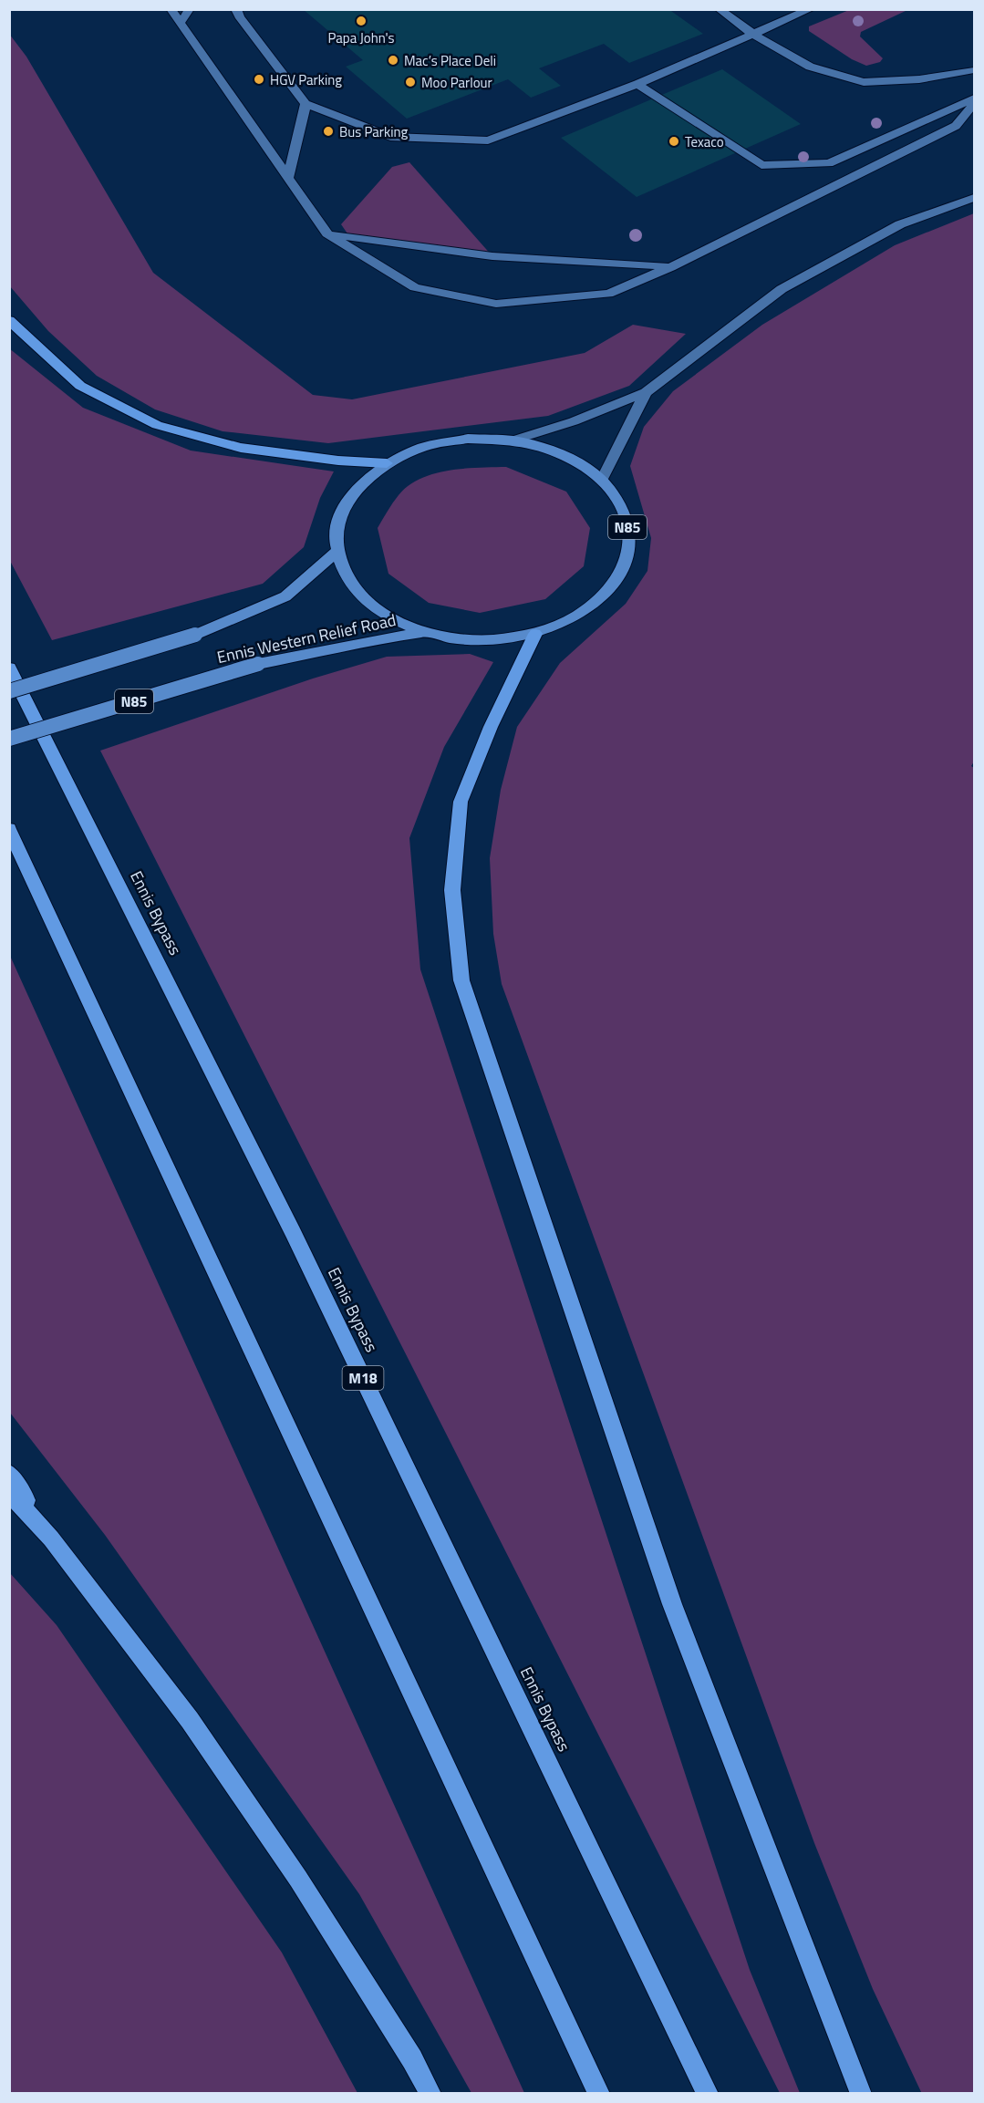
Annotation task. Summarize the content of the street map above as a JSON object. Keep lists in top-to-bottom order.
{
  "streets": {
    "highway": ["Ennis Bypass", "M18"],
    "main road": ["N85", "Ennis Western Relief Road"]
  },
  "crossings": [
    ["N85", "Ennis Western Relief Road"]
  ],
  "places": [
    "Papa John's",
    "Mac’s Place Deli",
    "HGV Parking",
    "Moo Parlour",
    "Bus Parking",
    "Texaco"
  ]
}
